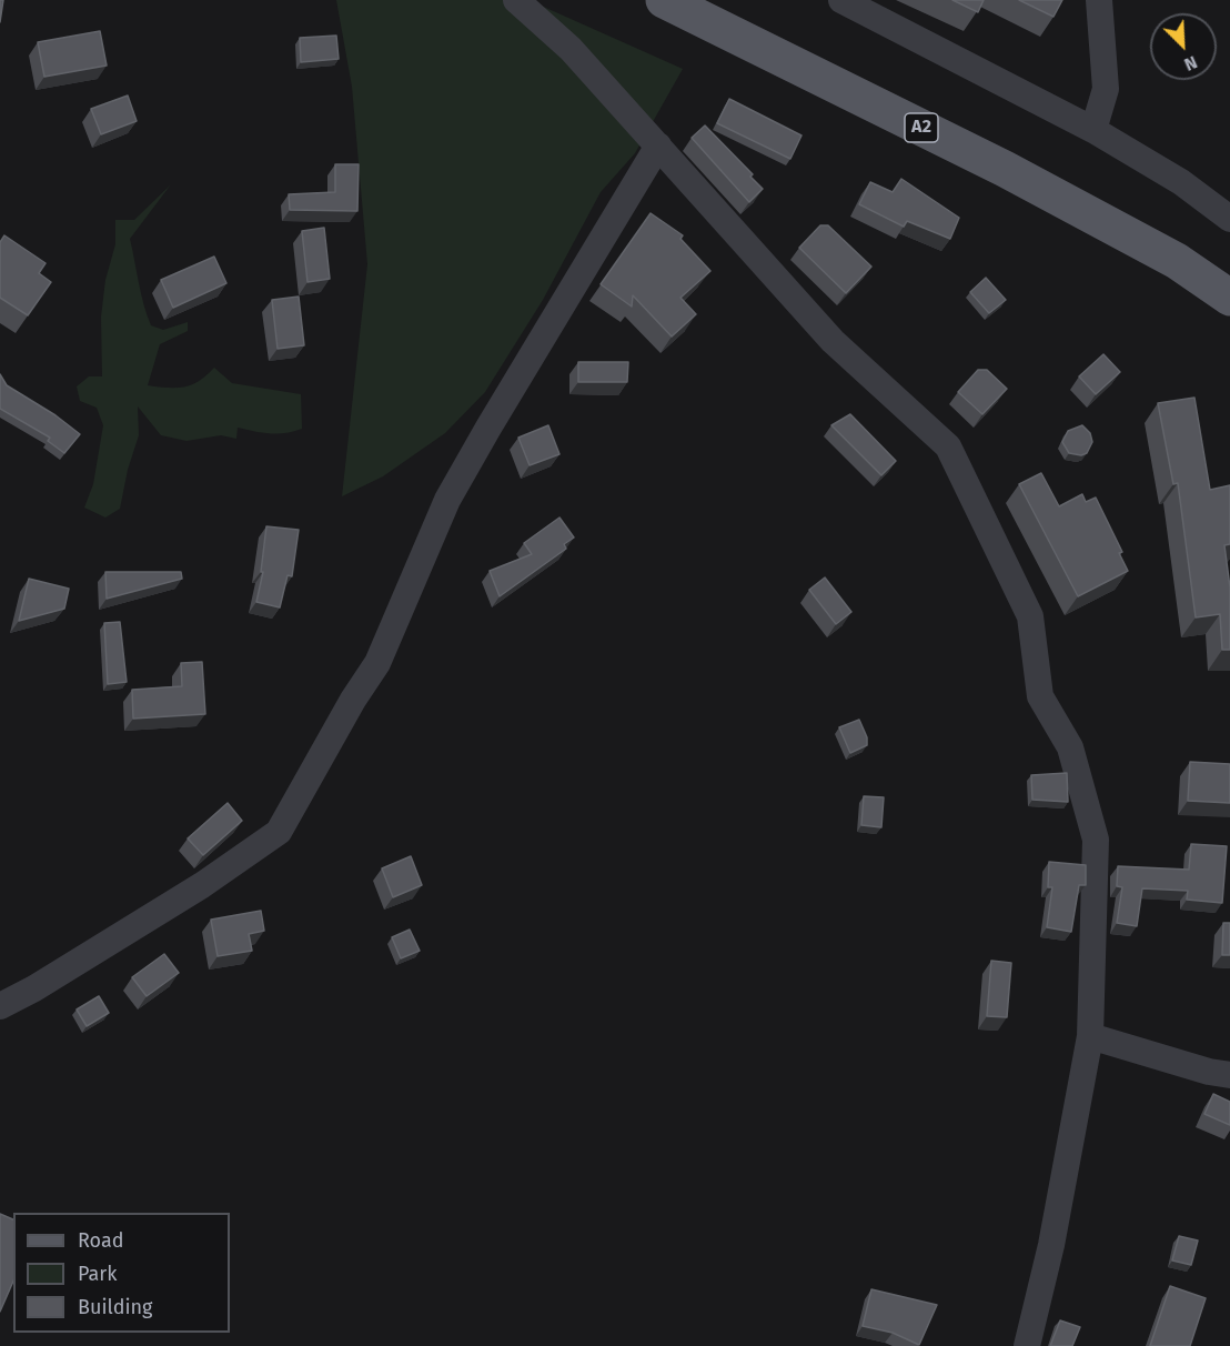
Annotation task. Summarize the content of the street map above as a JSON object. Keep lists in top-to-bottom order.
{
  "streets": {
    "main road": ["A2"]
  },
  "legend": ["Road", "Park", "Building"],
  "north": "bottom right"
}
